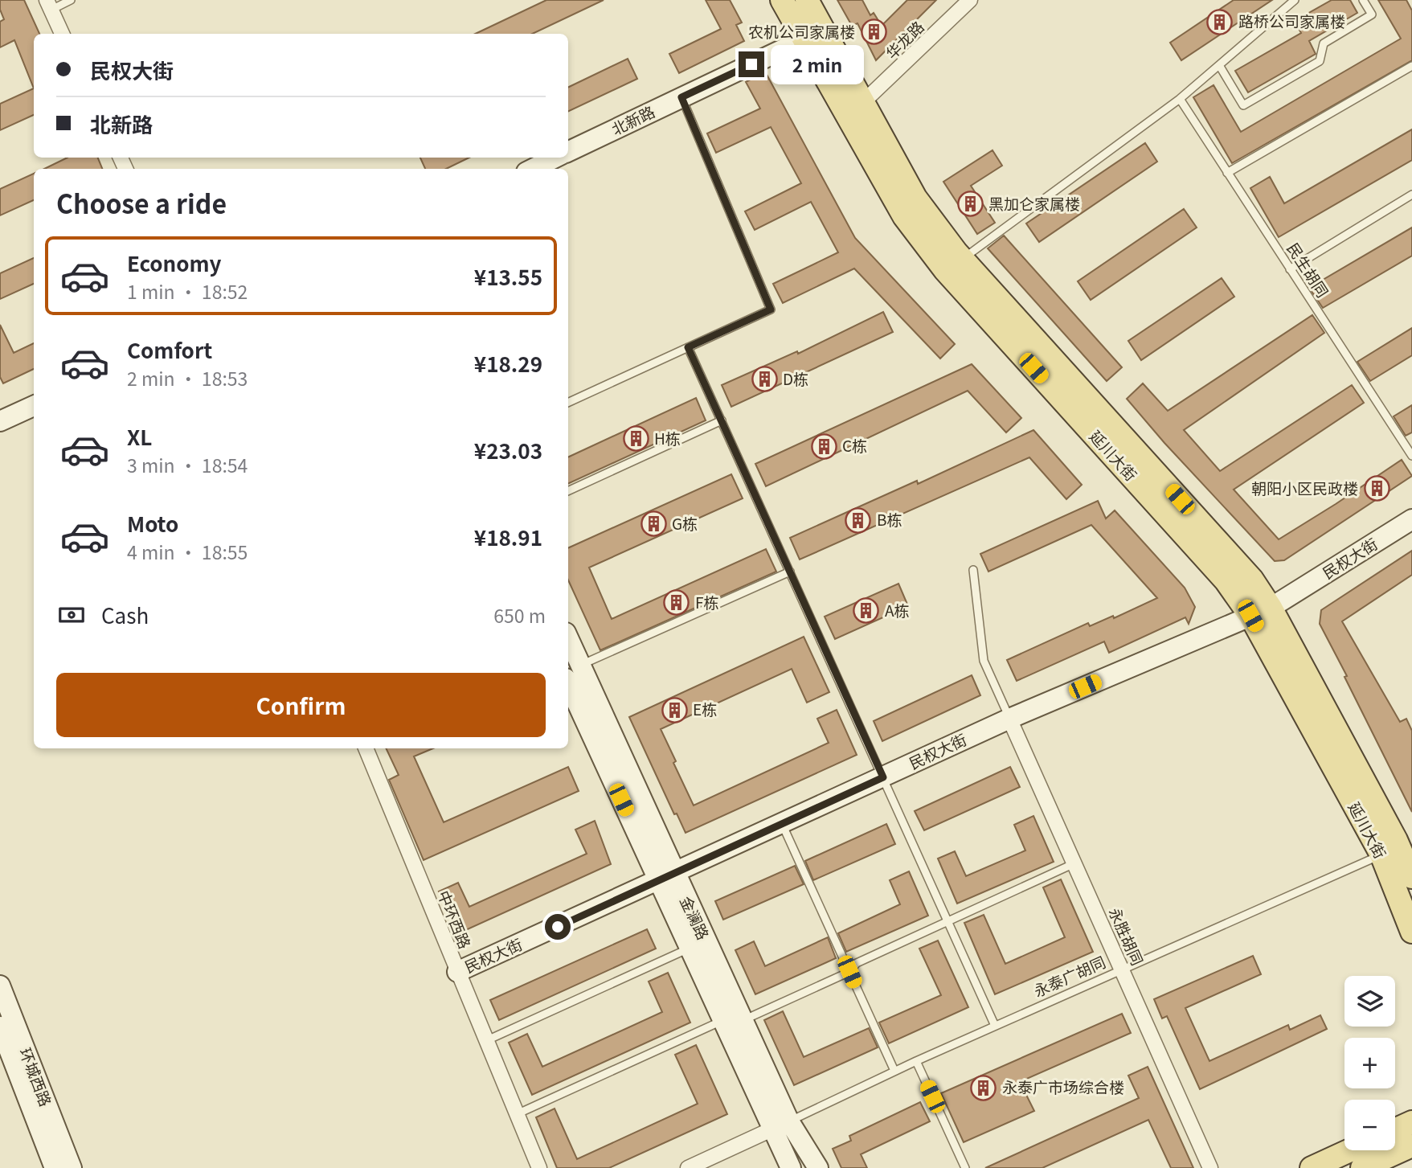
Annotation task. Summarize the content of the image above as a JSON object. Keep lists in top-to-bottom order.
{
  "streets": {
    "main road": ["延川大街"],
    "street": [
      "华龙路",
      "北新路",
      "民权大街",
      "金澜路",
      "中环西路",
      "永胜胡同",
      "环城西路"
    ],
    "lane": ["民生胡同", "永泰广胡同"]
  },
  "crossings": [
    ["华龙路", "延川大街"],
    ["北新路", "延川大街"],
    ["延川大街", "民权大街"],
    ["延川大街", "永泰广胡同"],
    ["民权大街", "金澜路"],
    ["民权大街", "中环西路"],
    ["民权大街", "永胜胡同"],
    ["金澜路", "永泰广胡同"],
    ["永胜胡同", "永泰广胡同"]
  ],
  "places": {
    "building": [
      "路桥公司家属楼",
      "农机公司家属楼",
      "黑加仑家属楼",
      "D栋",
      "H栋",
      "C栋",
      "朝阳小区民政楼",
      "B栋",
      "G栋",
      "F栋",
      "A栋",
      "E栋",
      "永泰广市场综合楼"
    ]
  },
  "page": {
    "banner": ["民权大街", "北新路"],
    "bubble": "2 min",
    "heading": "Choose a ride",
    "list": [
      {
        "name": "Economy",
        "note": "1 min · 18:52",
        "value": "¥13.55"
      },
      {
        "name": "Comfort",
        "note": "2 min · 18:53",
        "value": "¥18.29"
      },
      {
        "name": "XL",
        "note": "3 min · 18:54",
        "value": "¥23.03"
      },
      {
        "name": "Moto",
        "note": "4 min · 18:55",
        "value": "¥18.91"
      }
    ],
    "pay": ["Cash", "650 m"],
    "buttons": "Confirm",
    "map_buttons": ["+", "−"]
  }
}
